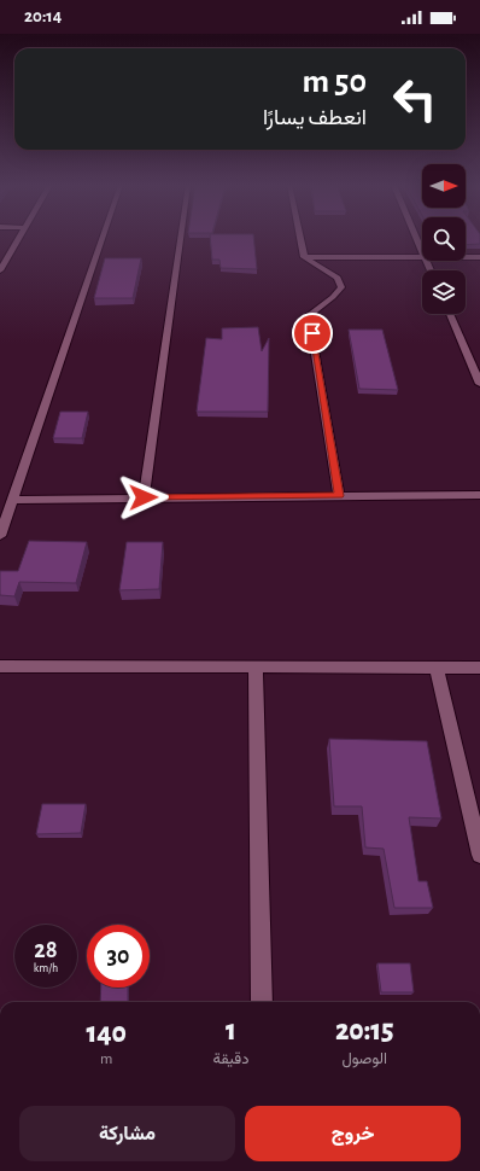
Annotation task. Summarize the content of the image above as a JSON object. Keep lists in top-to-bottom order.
{
  "north": "right",
  "page": {
    "status": "20:14",
    "turn": ["50 m", "انعطف يسارًا"],
    "speed": "28 km/h",
    "limit": "30",
    "eta": [
      "20:15",
      "الوصول",
      "1",
      "دقيقة",
      "140",
      "m"
    ],
    "buttons": ["خروج", "مشاركة"]
  }
}
